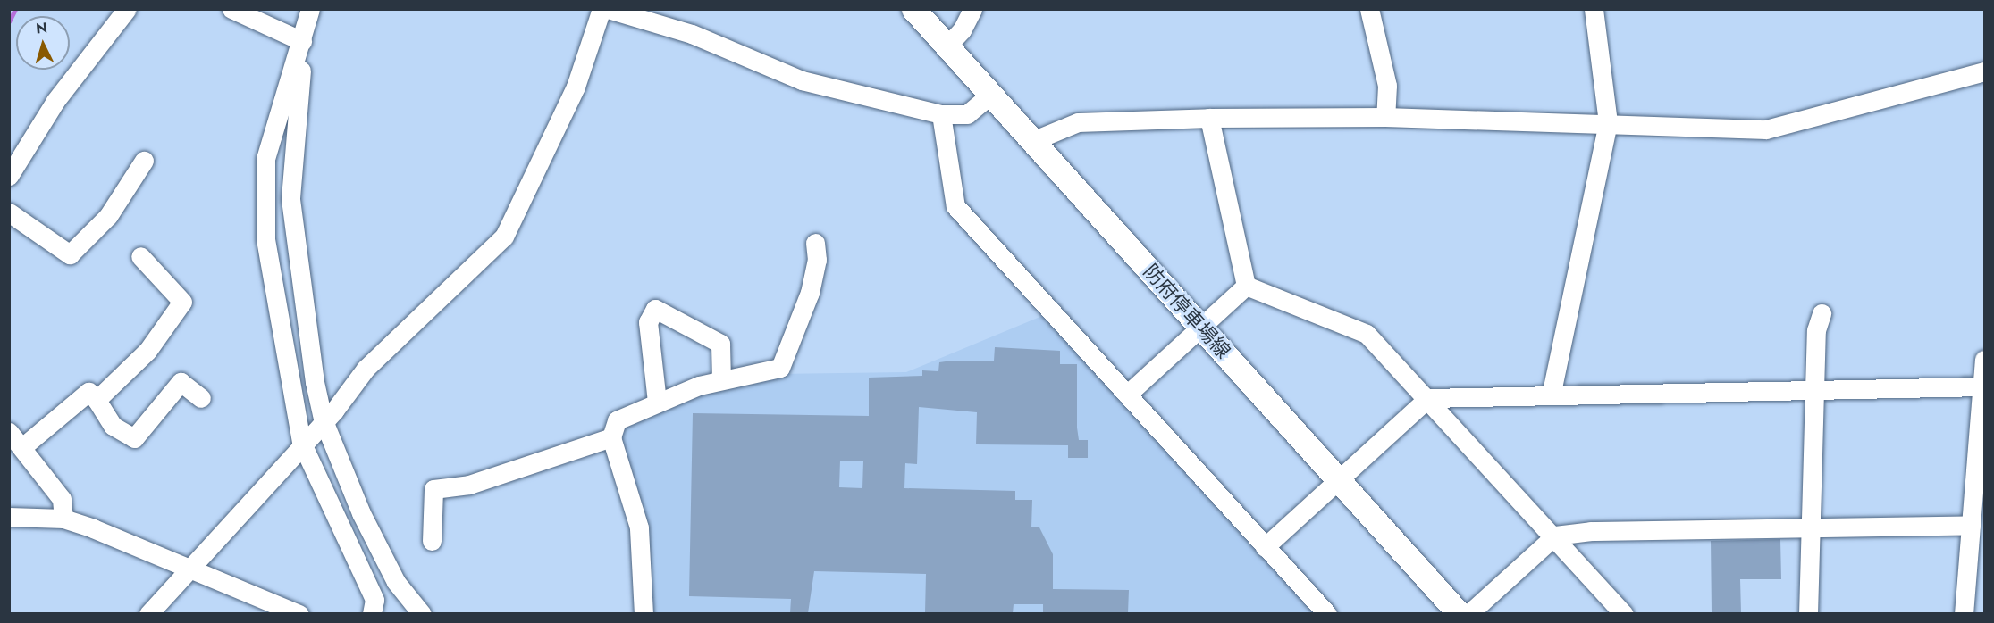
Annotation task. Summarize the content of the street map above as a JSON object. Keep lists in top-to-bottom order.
{
  "streets": {
    "main road": ["防府停車場線"]
  },
  "north": "top"
}
